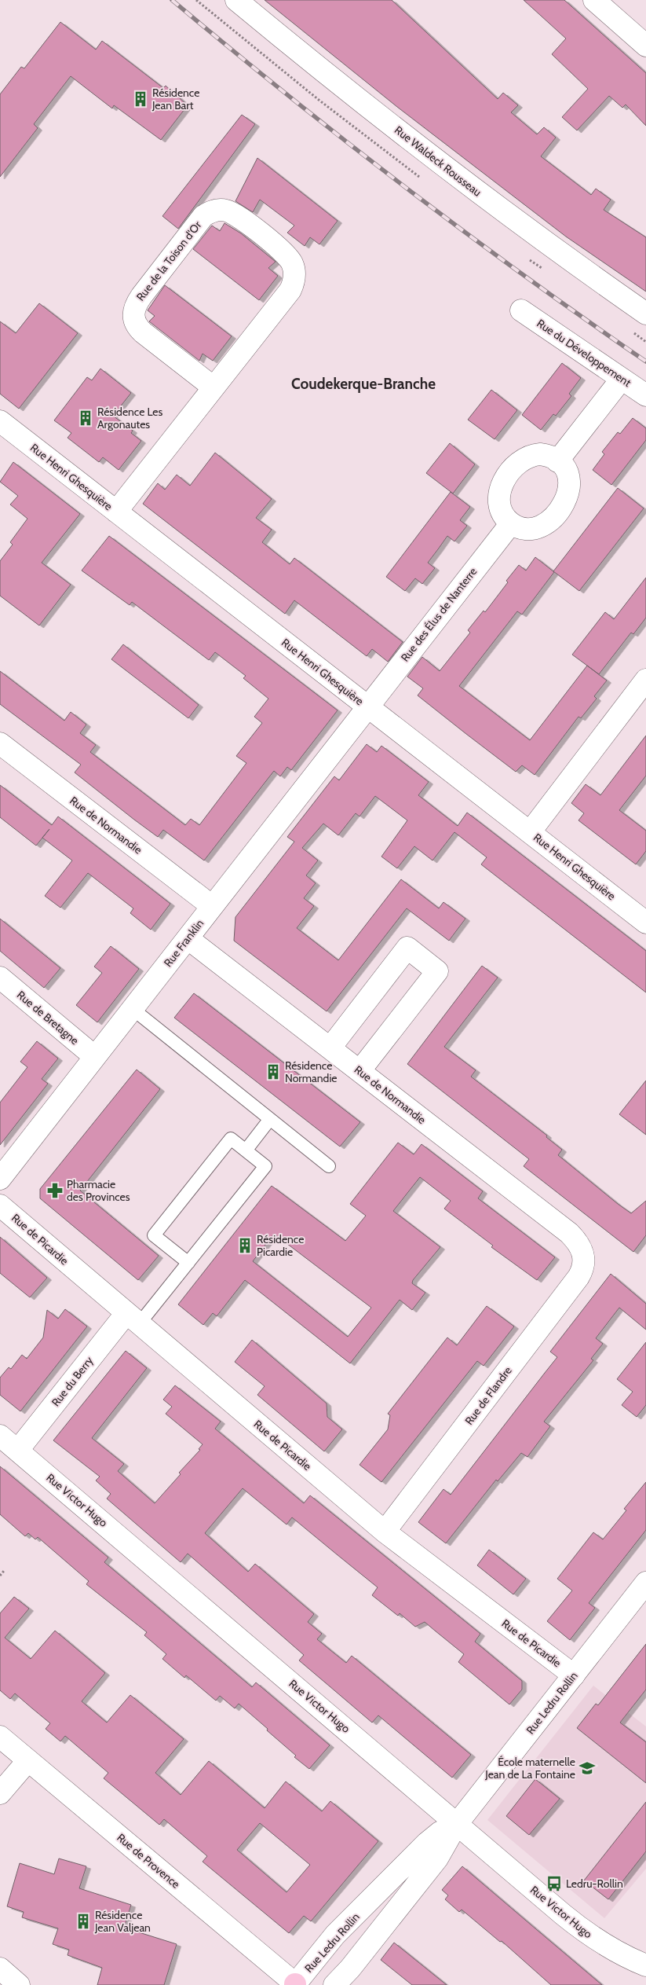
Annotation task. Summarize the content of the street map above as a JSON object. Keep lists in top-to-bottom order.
{
  "streets": {
    "street": [
      "Rue Waldeck Rousseau",
      "Rue de la Toison d'Or",
      "Rue du Développement",
      "Rue Henri Ghesquière",
      "Rue des Élus de Nanterre",
      "Rue de Normandie",
      "Rue Franklin",
      "Rue de Bretagne",
      "Rue de Picardie",
      "Rue du Berry",
      "Rue de Flandre",
      "Rue Victor Hugo",
      "Rue Ledru Rollin",
      "Rue de Provence"
    ]
  },
  "crossings": [
    ["Rue de la Toison d'Or", "Rue Henri Ghesquière"],
    ["Rue Henri Ghesquière", "Rue des Élus de Nanterre"],
    ["Rue Henri Ghesquière", "Rue Franklin"],
    ["Rue des Élus de Nanterre", "Rue Franklin"],
    ["Rue de Normandie", "Rue Franklin"],
    ["Rue de Normandie", "Rue de Flandre"],
    ["Rue Franklin", "Rue de Bretagne"],
    ["Rue de Picardie", "Rue du Berry"],
    ["Rue de Picardie", "Rue de Flandre"],
    ["Rue de Picardie", "Rue Ledru Rollin"],
    ["Rue du Berry", "Rue Victor Hugo"],
    ["Rue Victor Hugo", "Rue Ledru Rollin"],
    ["Rue Ledru Rollin", "Rue de Provence"]
  ],
  "districts": ["Coudekerque-Branche"],
  "places": {
    "building": [
      "Résidence Jean Bart",
      "Résidence Les Argonautes",
      "Résidence Normandie",
      "Résidence Picardie",
      "Résidence Jean Valjean"
    ],
    "pharmacy": ["Pharmacie des Provinces"],
    "school or university": ["École maternelle Jean de La Fontaine"],
    "bus stop": ["Ledru-Rollin"]
  }
}
